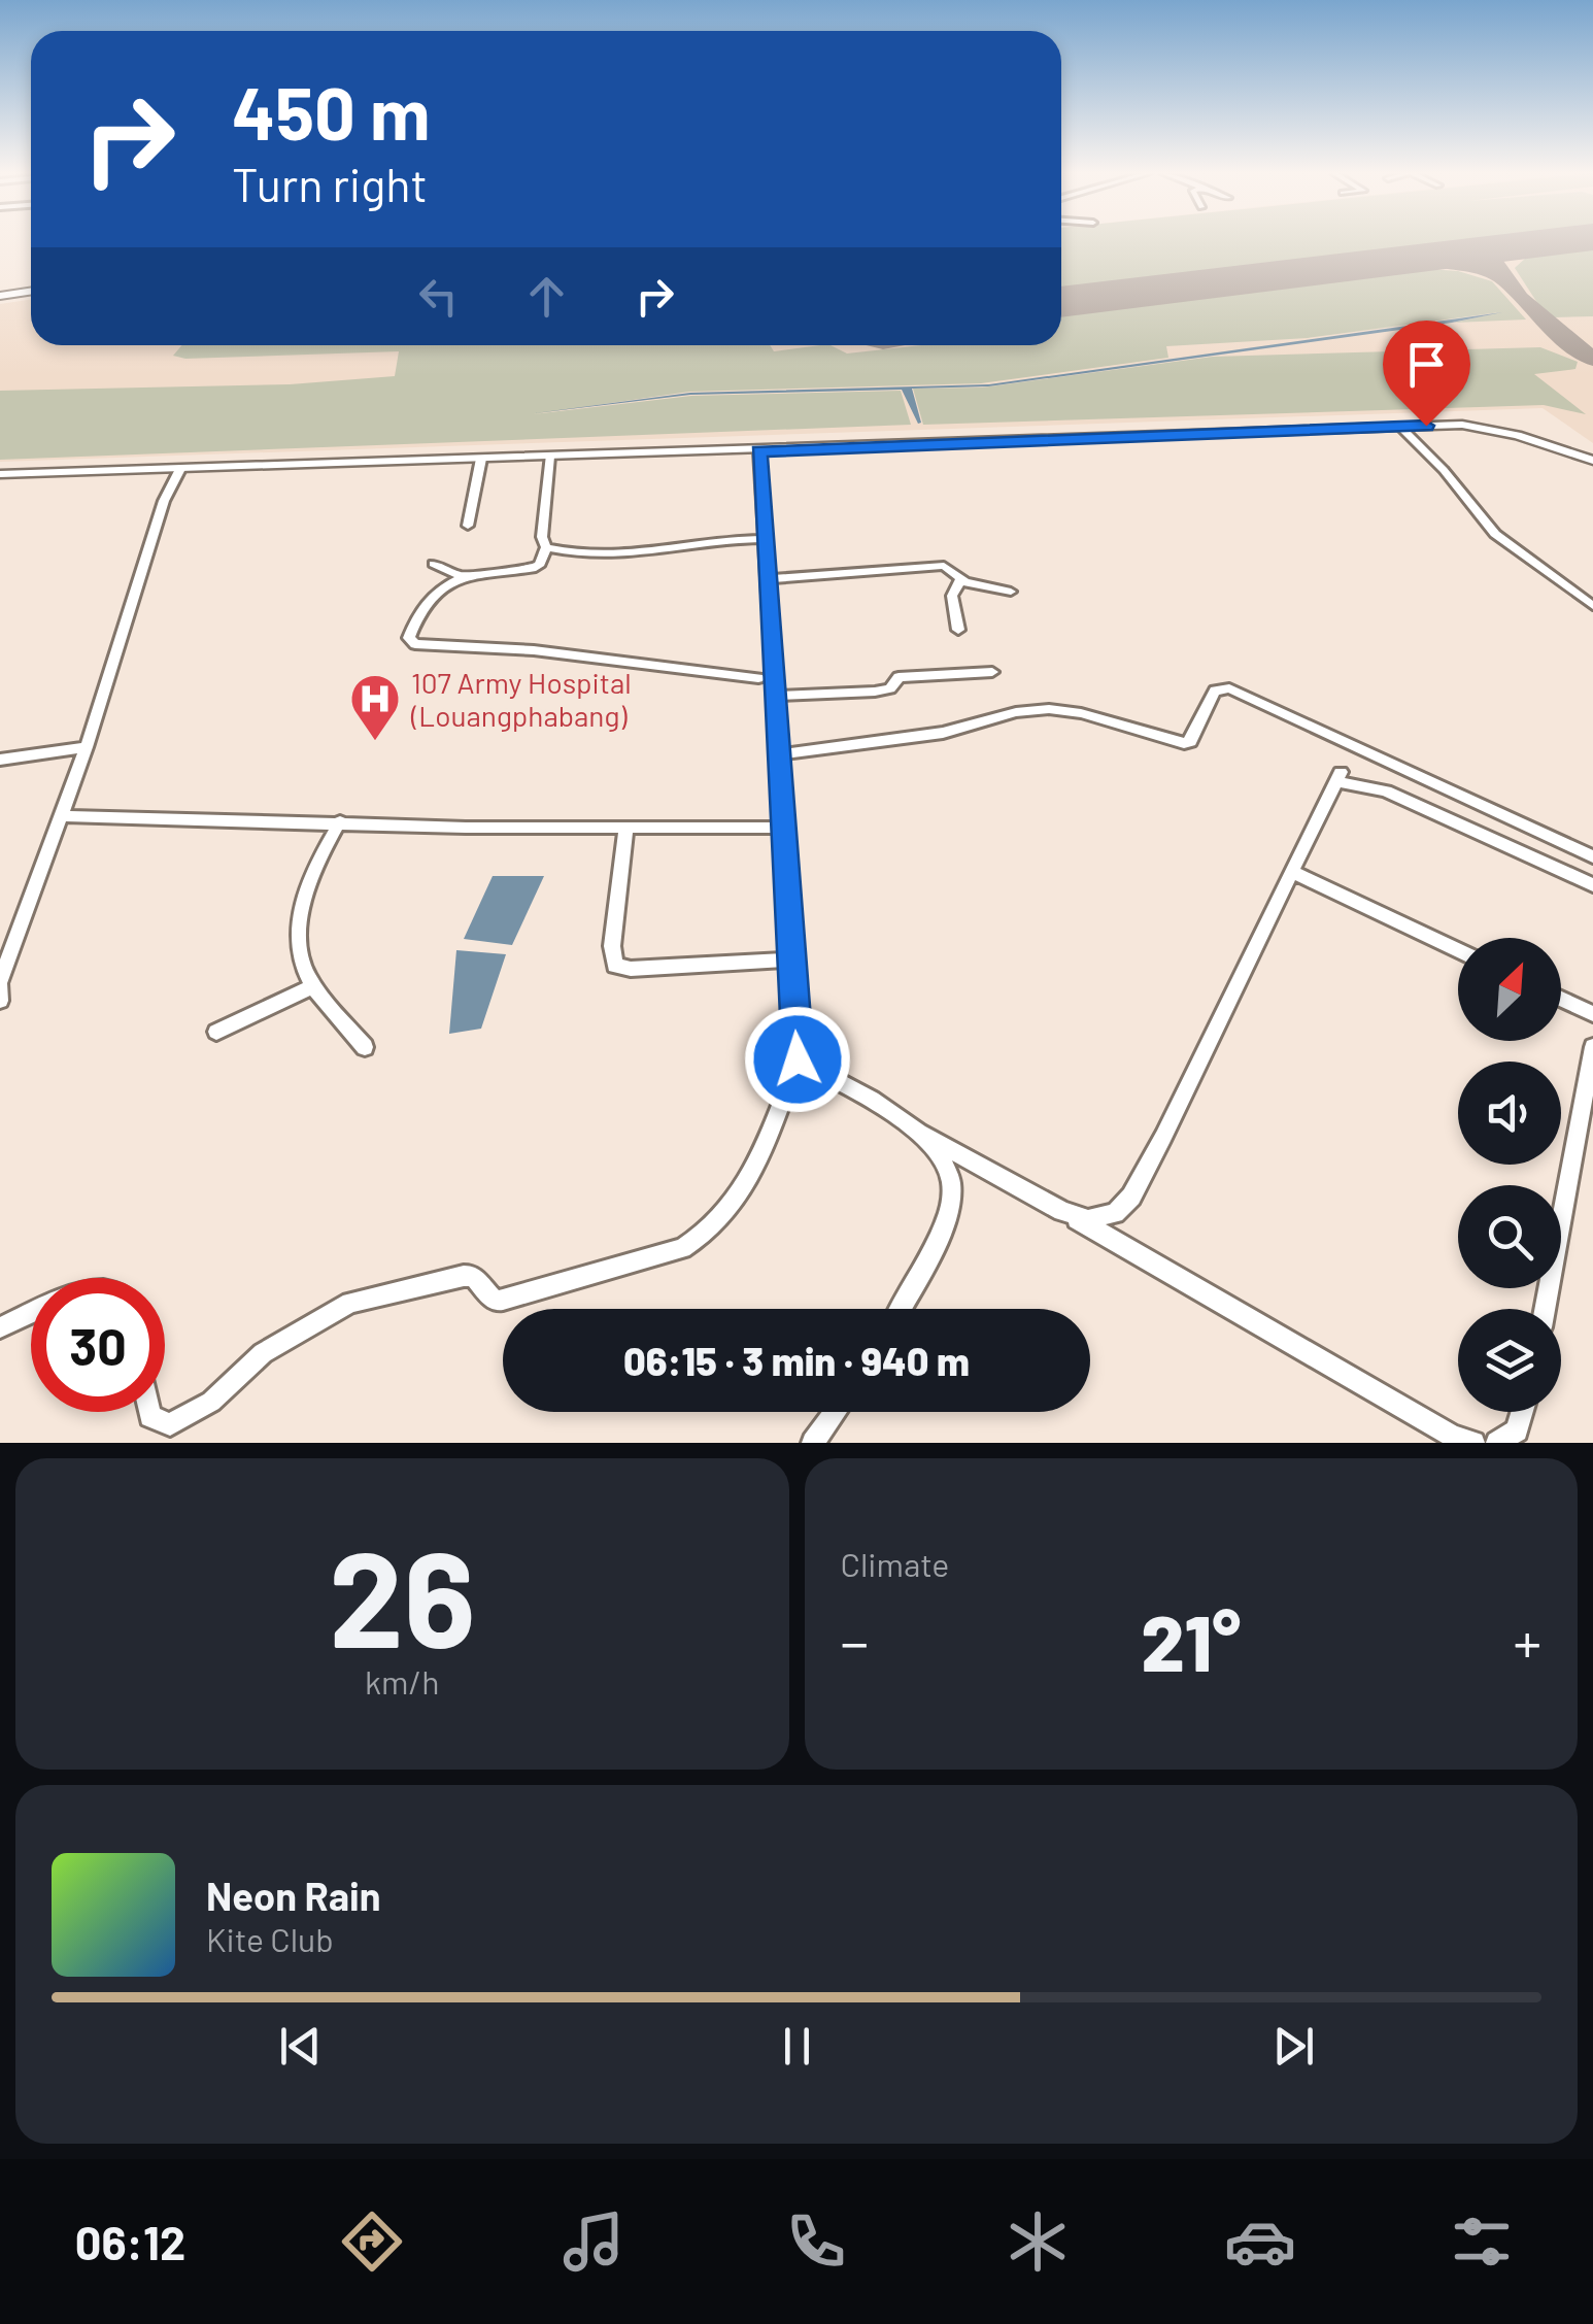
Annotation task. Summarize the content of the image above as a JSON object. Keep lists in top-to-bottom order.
{
  "places": {
    "hospital": ["107 Army Hospital (Louangphabang)"]
  },
  "north": "top right",
  "page": {
    "turn": ["450 m", "Turn right"],
    "limit": "30",
    "trip": "06:15 · 3 min · 940 m",
    "tile": [
      ["26", "km/h"],
      "Climate"
    ],
    "heat": ["−", "21°", "+"],
    "song": ["Neon Rain", "Kite Club"],
    "tabs": "06:12"
  }
}
